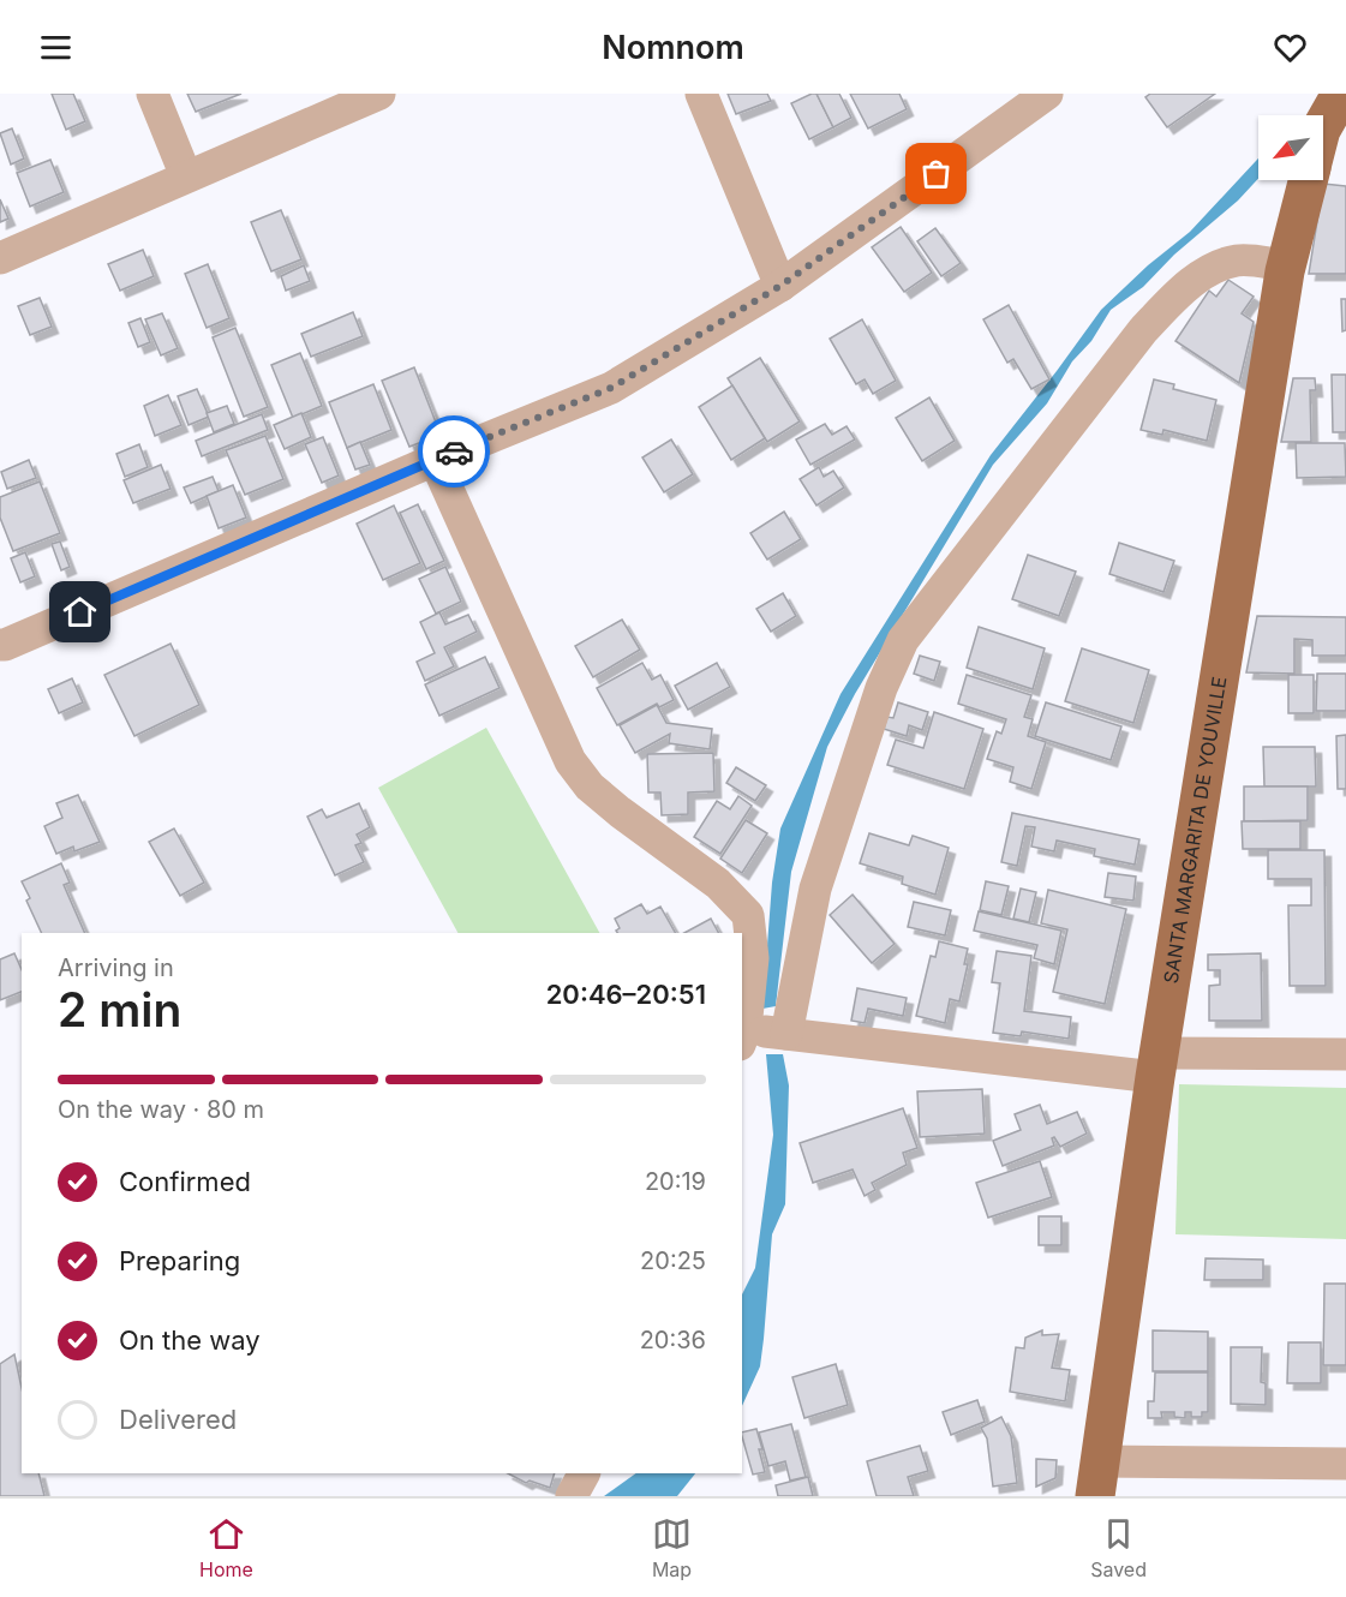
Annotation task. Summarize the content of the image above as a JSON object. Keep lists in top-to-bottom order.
{
  "streets": {
    "main road": ["SANTA MARGARITA DE YOUVILLE"]
  },
  "north": "bottom left",
  "page": {
    "header": "Nomnom",
    "heading": ["2 min", "Arriving in", "20:46–20:51"],
    "bar": "On the way · 80 m",
    "list": [
      ["Confirmed", "20:19"],
      ["Preparing", "20:25"],
      ["On the way", "20:36"],
      "Delivered"
    ],
    "tabs": ["Home", "Map", "Saved"]
  }
}
